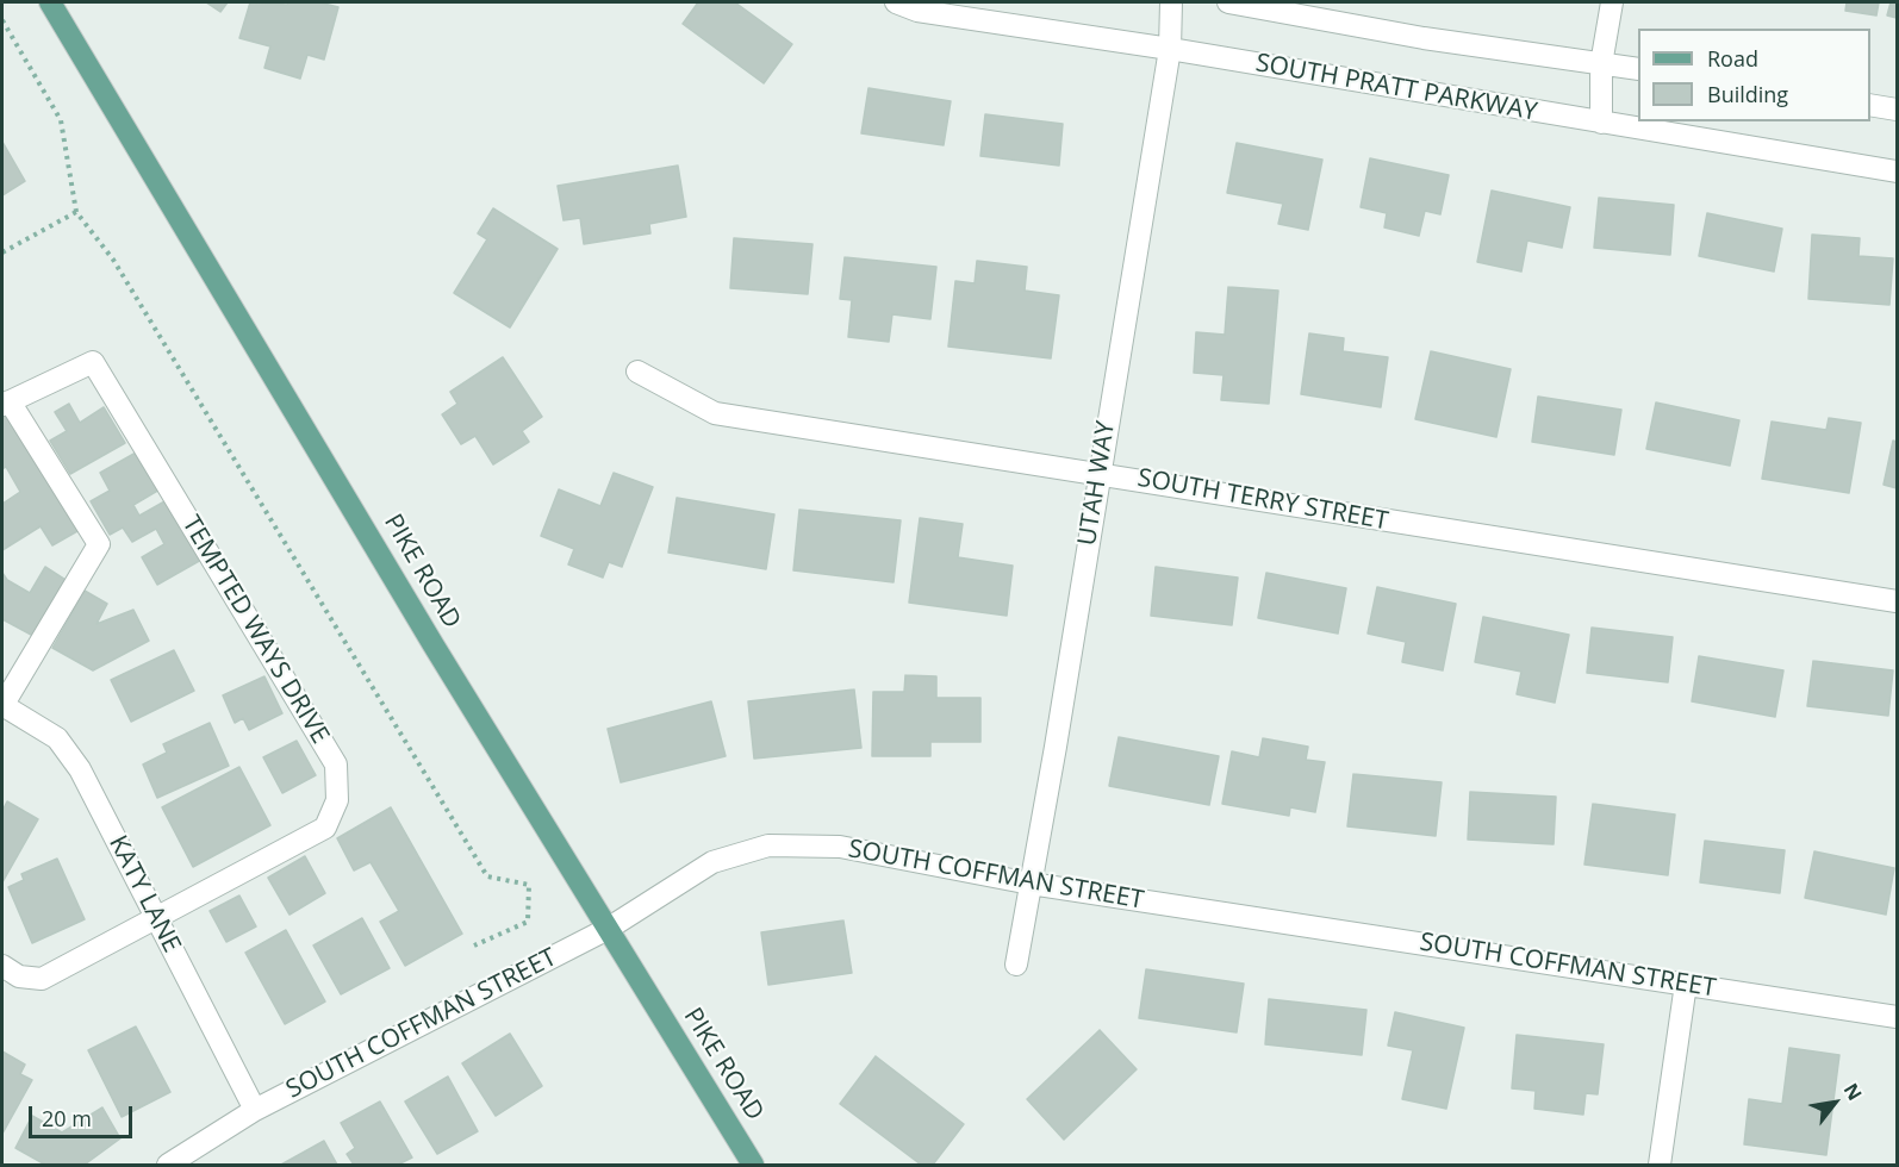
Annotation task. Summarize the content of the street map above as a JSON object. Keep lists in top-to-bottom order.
{
  "streets": {
    "main road": ["PIKE ROAD"],
    "street": [
      "SOUTH PRATT PARKWAY",
      "UTAH WAY",
      "SOUTH TERRY STREET",
      "TEMPTED WAYS DRIVE",
      "SOUTH COFFMAN STREET",
      "KATY LANE"
    ]
  },
  "crossings": [
    ["SOUTH PRATT PARKWAY", "UTAH WAY"],
    ["UTAH WAY", "SOUTH TERRY STREET"],
    ["UTAH WAY", "SOUTH COFFMAN STREET"],
    ["PIKE ROAD", "SOUTH COFFMAN STREET"],
    ["TEMPTED WAYS DRIVE", "KATY LANE"],
    ["SOUTH COFFMAN STREET", "KATY LANE"]
  ],
  "legend": ["Road", "Building"],
  "scale_bar": "20 m",
  "north": "top right"
}
